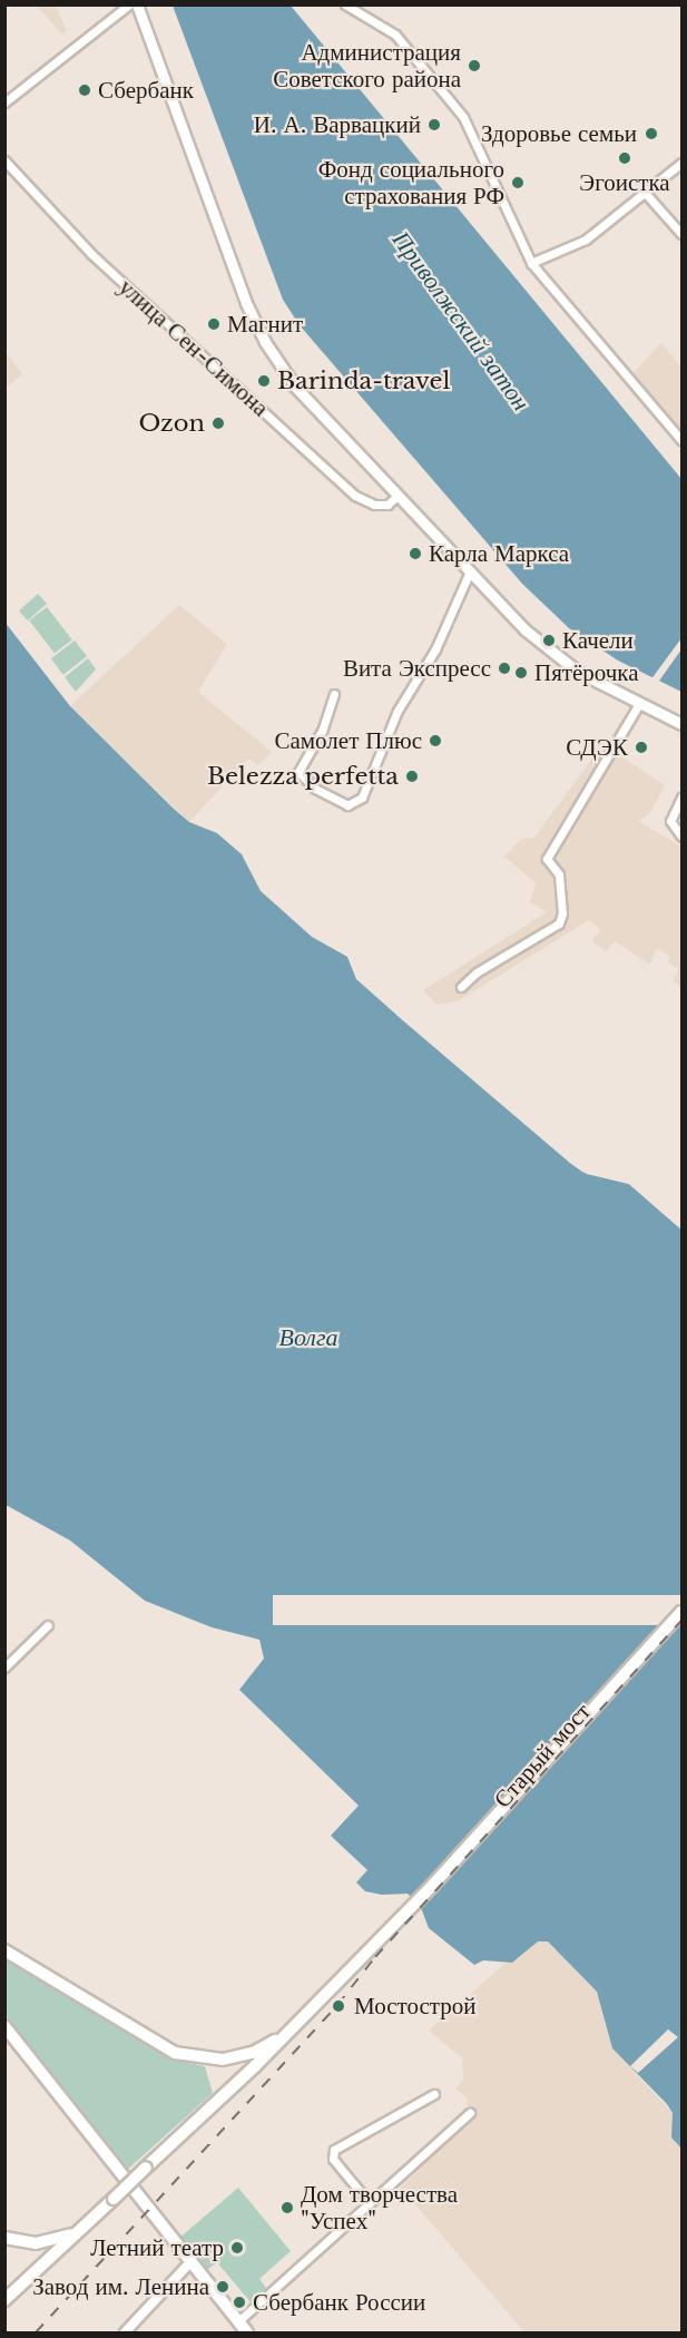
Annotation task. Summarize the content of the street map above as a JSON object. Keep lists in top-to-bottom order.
{
  "streets": {
    "main road": ["Старый мост"],
    "street": ["улица Сен-Симона"]
  },
  "water": ["Приволжский затон", "Волга"],
  "places": [
    "Администрация Советского района",
    "Сбербанк",
    "И. А. Варвацкий",
    "Здоровье семьи",
    "Эгоистка",
    "Фонд социального страхования РФ",
    "Магнит",
    "Barinda-travel",
    "Ozon",
    "Карла Маркса",
    "Качели",
    "Вита Экспресс",
    "Пятёрочка",
    "Самолет Плюс",
    "СДЭК",
    "Belezza perfetta",
    "Мостострой",
    "Дом творчества \"Успех\"",
    "Летний театр",
    "Завод им. Ленина",
    "Сбербанк России"
  ]
}
